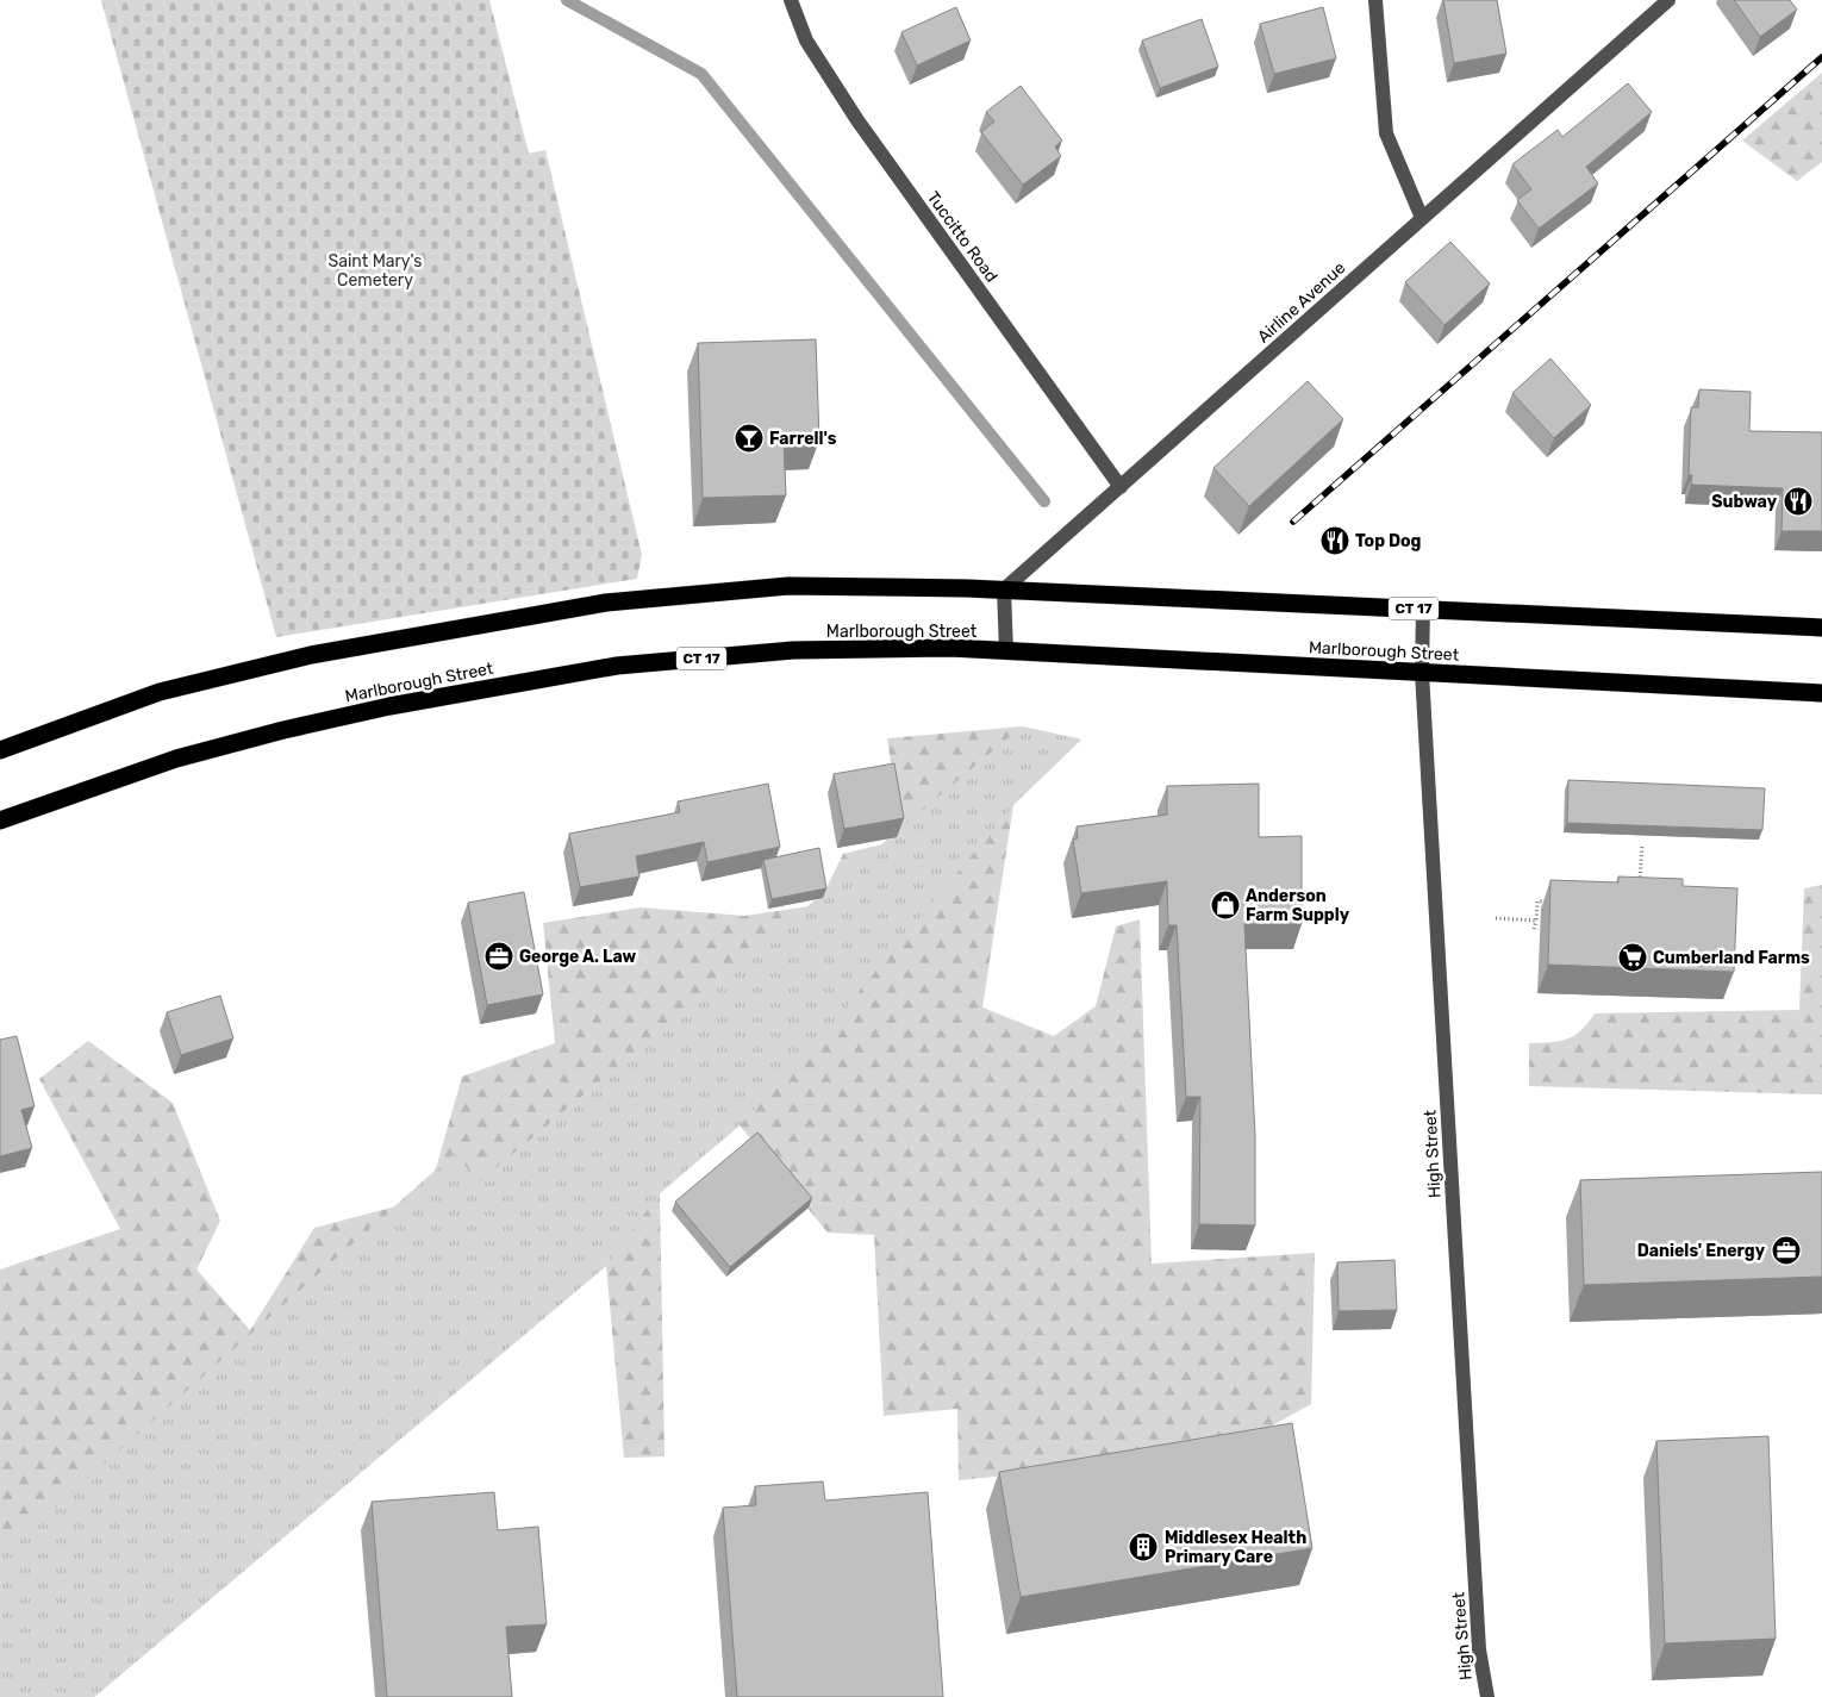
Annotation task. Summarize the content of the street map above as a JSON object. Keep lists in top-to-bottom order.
{
  "streets": {
    "highway": ["CT 17", "Marlborough Street"],
    "street": ["Tuccitto Road", "Airline Avenue", "High Street"]
  },
  "crossings": [
    ["Tuccitto Road", "Airline Avenue"],
    ["Airline Avenue", "CT 17"],
    ["CT 17", "High Street"],
    ["Marlborough Street", "High Street"]
  ],
  "parks": ["Saint Mary's Cemetery"],
  "places": {
    "bar": ["Farrell's"],
    "restaurant": ["Subway", "Top Dog"],
    "shop": ["Anderson Farm Supply"],
    "office": ["George A. Law", "Daniels' Energy"],
    "supermarket": ["Cumberland Farms"],
    "building": ["Middlesex Health Primary Care"]
  }
}
